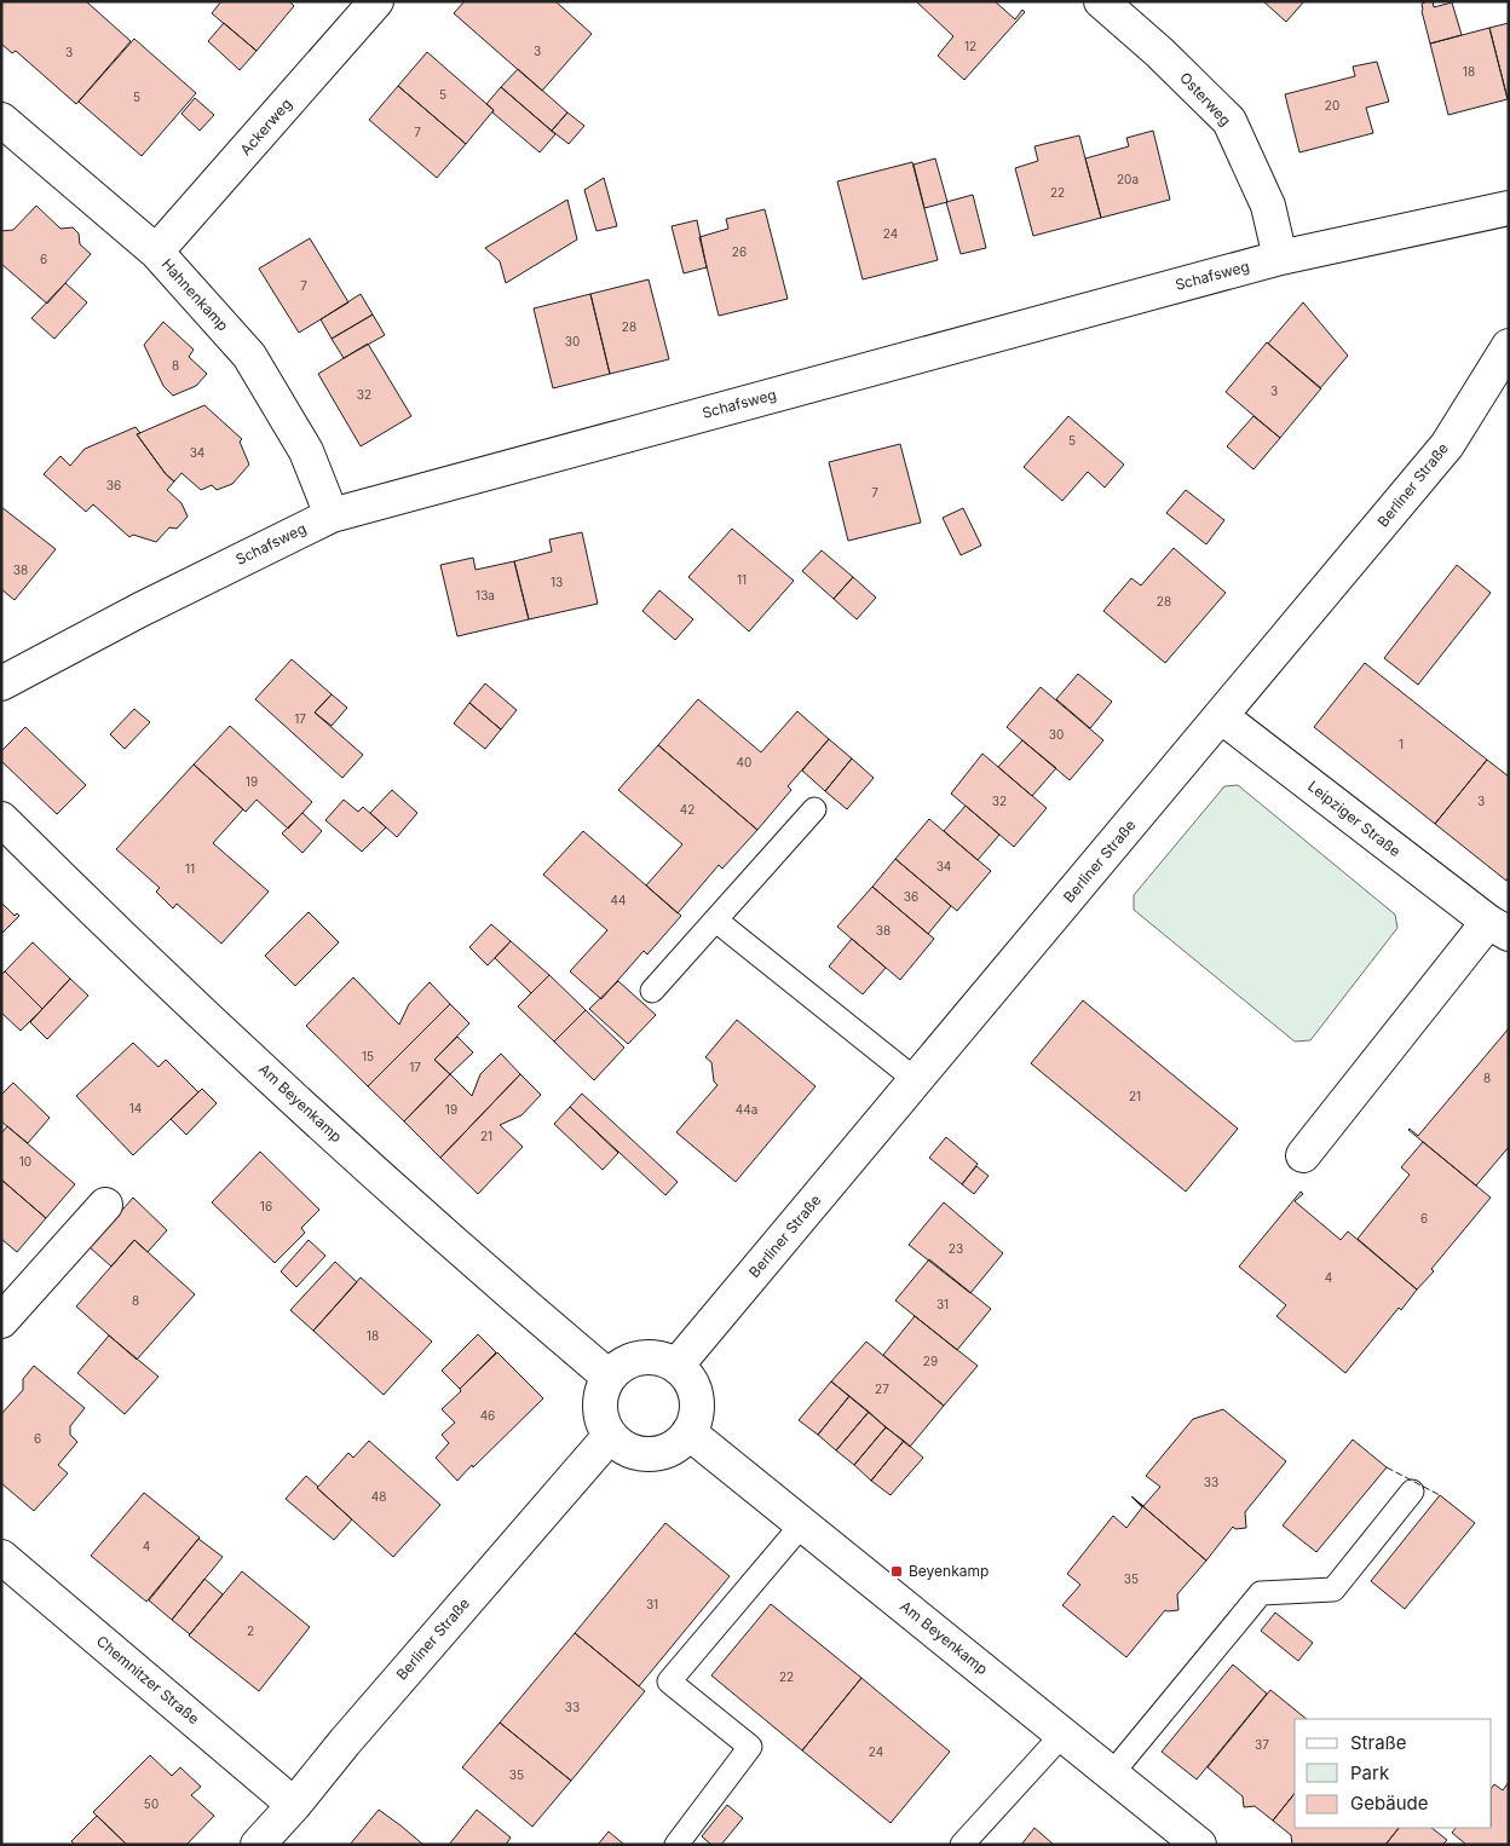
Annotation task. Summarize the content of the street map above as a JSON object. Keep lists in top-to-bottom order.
{
  "streets": {
    "street": [
      "Osterweg",
      "Ackerweg",
      "Schafsweg",
      "Hahnenkamp",
      "Berliner Straße",
      "Leipziger Straße",
      "Am Beyenkamp",
      "Chemnitzer Straße"
    ]
  },
  "crossings": [
    ["Osterweg", "Schafsweg"],
    ["Ackerweg", "Hahnenkamp"],
    ["Schafsweg", "Hahnenkamp"],
    ["Berliner Straße", "Leipziger Straße"],
    ["Berliner Straße", "Am Beyenkamp"],
    ["Berliner Straße", "Chemnitzer Straße"]
  ],
  "places": {
    "transit": ["Beyenkamp"]
  },
  "house_numbers": [
    "12",
    "3",
    "3",
    "18",
    "5",
    "5",
    "20",
    "7",
    "20a",
    "22",
    "24",
    "26",
    "6",
    "7",
    "28",
    "30",
    "8",
    "3",
    "32",
    "5",
    "34",
    "36",
    "7",
    "38",
    "11",
    "13",
    "13a",
    "28",
    "17",
    "30",
    "1",
    "40",
    "19",
    "32",
    "3",
    "42",
    "34",
    "11",
    "36",
    "44",
    "38",
    "15",
    "17",
    "8",
    "21",
    "14",
    "19",
    "44a",
    "21",
    "10",
    "16",
    "6",
    "23",
    "4",
    "8",
    "31",
    "18",
    "29",
    "27",
    "46",
    "6",
    "33",
    "48",
    "4",
    "35",
    "31",
    "2",
    "22",
    "33",
    "37",
    "24",
    "35",
    "50"
  ],
  "legend": ["Straße", "Park", "Gebäude"]
}
